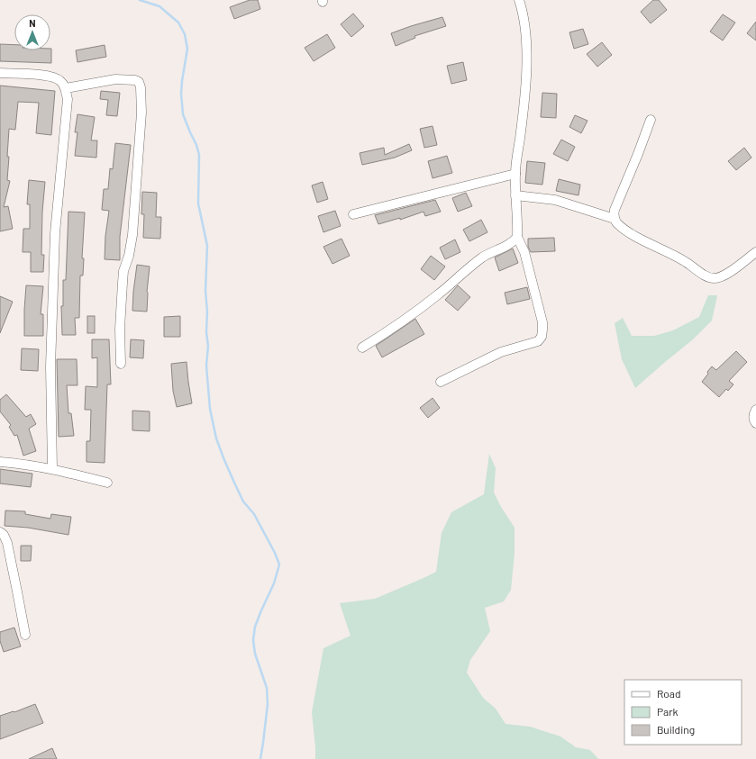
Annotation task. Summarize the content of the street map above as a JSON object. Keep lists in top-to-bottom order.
{
  "legend": ["Road", "Park", "Building"],
  "north": "top"
}
